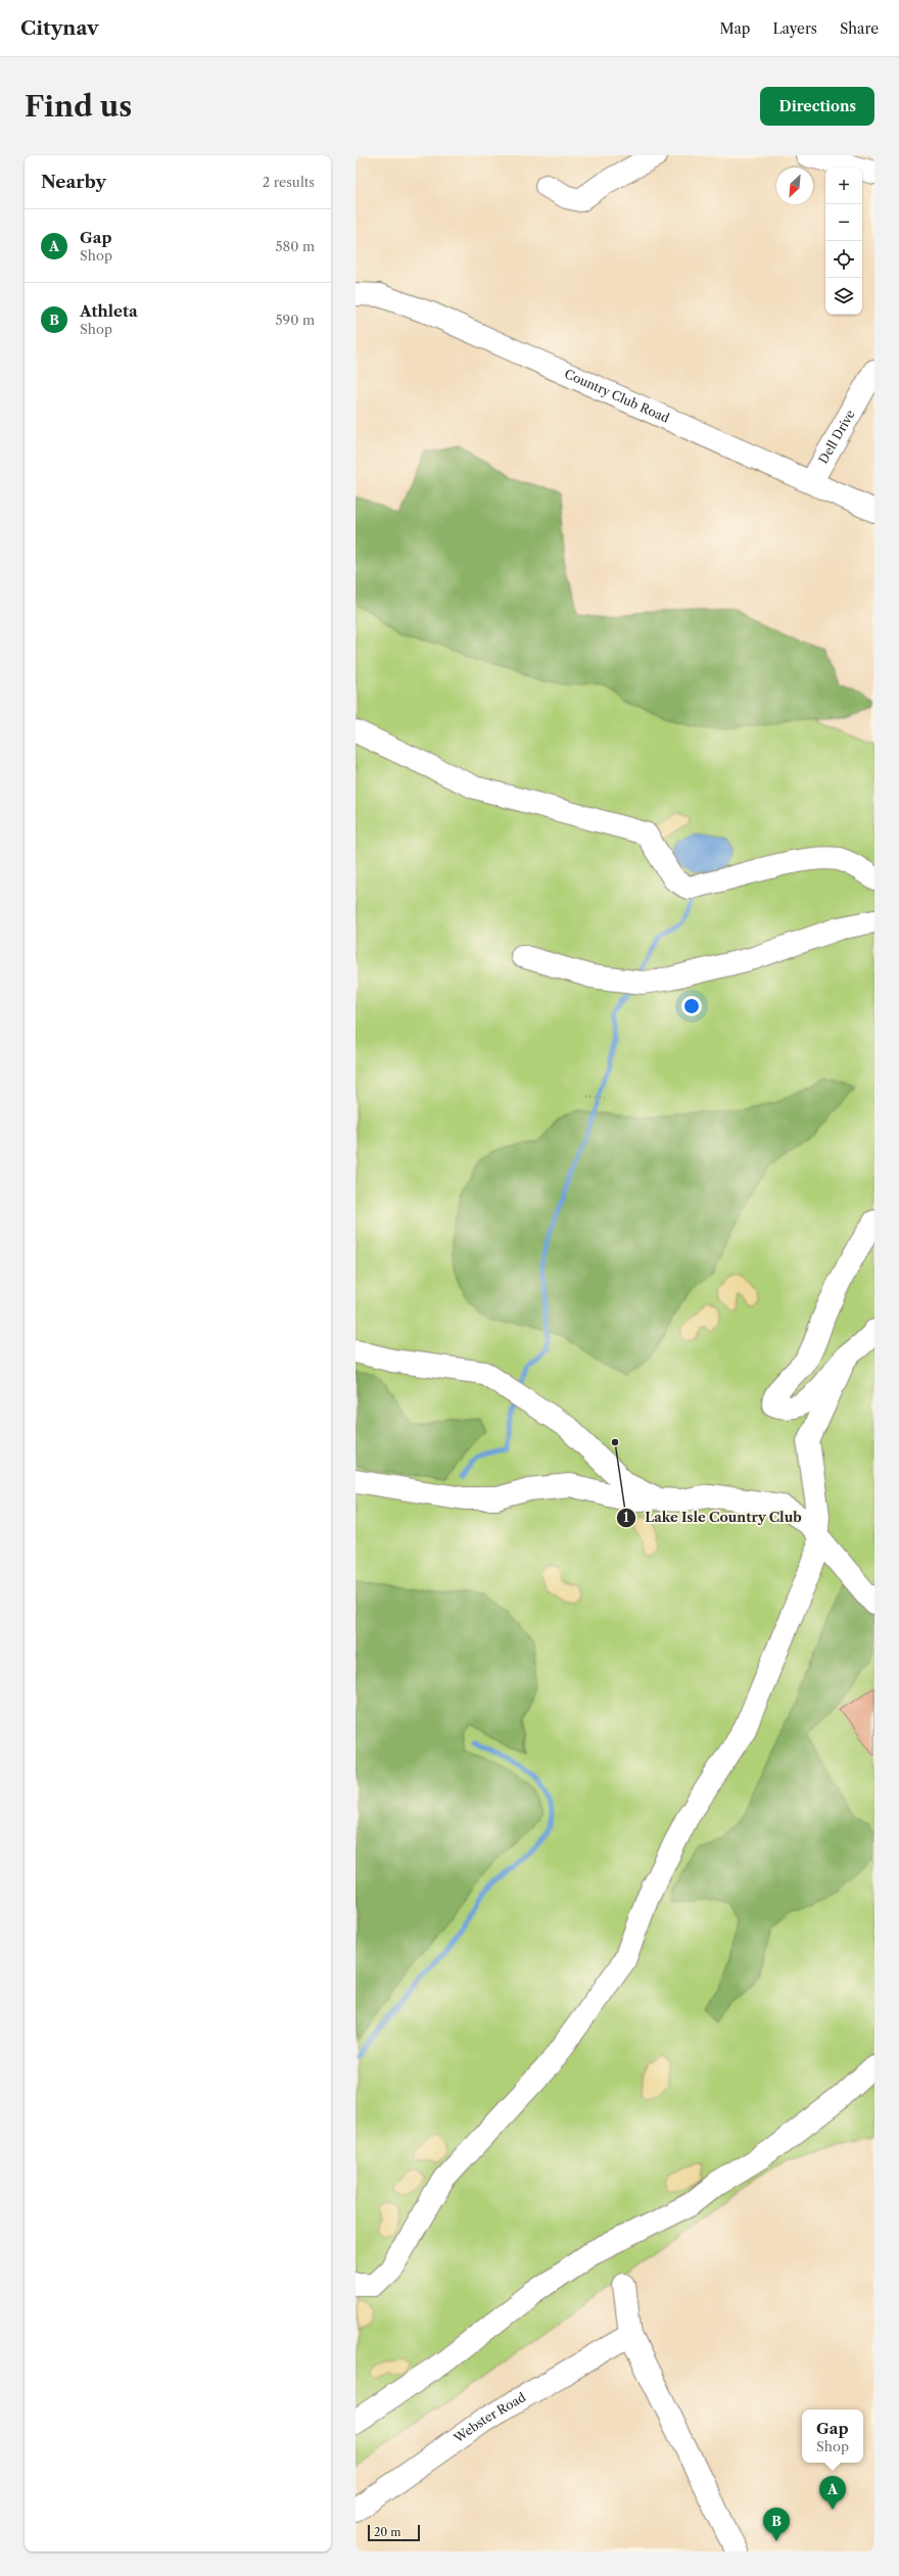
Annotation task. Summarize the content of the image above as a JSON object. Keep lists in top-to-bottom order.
{
  "streets": {
    "street": ["Country Club Road", "Dell Drive", "Webster Road"]
  },
  "crossings": [
    ["Country Club Road", "Dell Drive"]
  ],
  "places": ["Lake Isle Country Club"],
  "scale_bar": "20 m",
  "north": "bottom left",
  "page": {
    "header": "Citynav",
    "nav": ["Map", "Layers", "Share"],
    "buttons": "Directions",
    "title": "Find us",
    "heading": ["Nearby", "2 results"],
    "map_buttons": ["+", "−"],
    "list": [
      {
        "mark": "A",
        "name": "Gap",
        "note": "Shop",
        "value": "580 m"
      },
      {
        "mark": "B",
        "name": "Athleta",
        "note": "Shop",
        "value": "590 m"
      }
    ],
    "popup": ["Gap", "Shop"],
    "pins": ["A", "B"],
    "scale": "20 m"
  }
}
